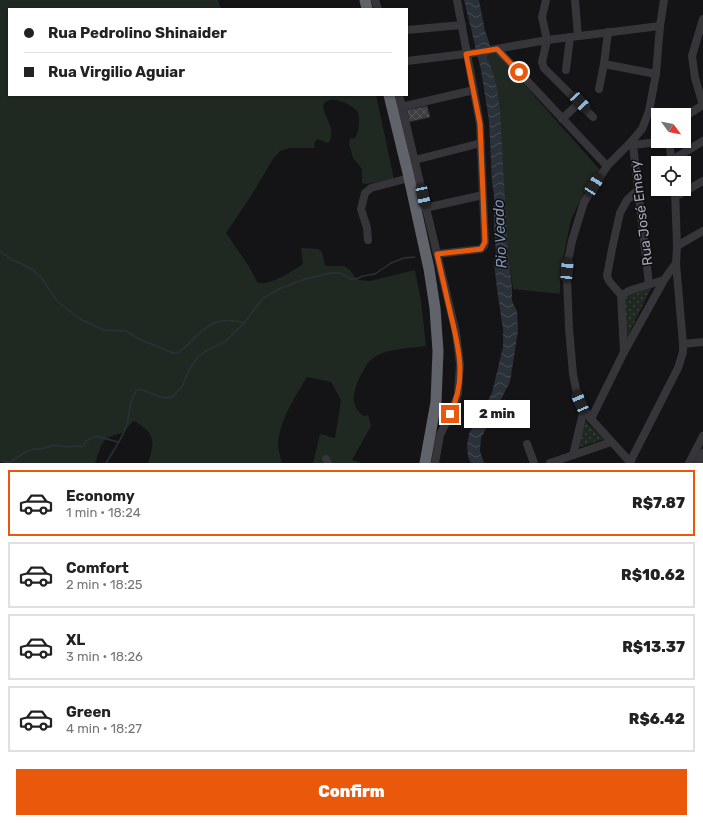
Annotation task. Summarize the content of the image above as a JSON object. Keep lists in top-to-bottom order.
{
  "streets": {
    "street": ["Rua José Emery"]
  },
  "water": ["Rio Veado"],
  "north": "bottom right",
  "page": {
    "banner": ["Rua Pedrolino Shinaider", "Rua Virgilio Aguiar"],
    "bubble": "2 min",
    "list": [
      {
        "name": "Economy",
        "note": "1 min · 18:24",
        "value": "R$7.87"
      },
      {
        "name": "Comfort",
        "note": "2 min · 18:25",
        "value": "R$10.62"
      },
      {
        "name": "XL",
        "note": "3 min · 18:26",
        "value": "R$13.37"
      },
      {
        "name": "Green",
        "note": "4 min · 18:27",
        "value": "R$6.42"
      }
    ],
    "buttons": "Confirm"
  }
}
